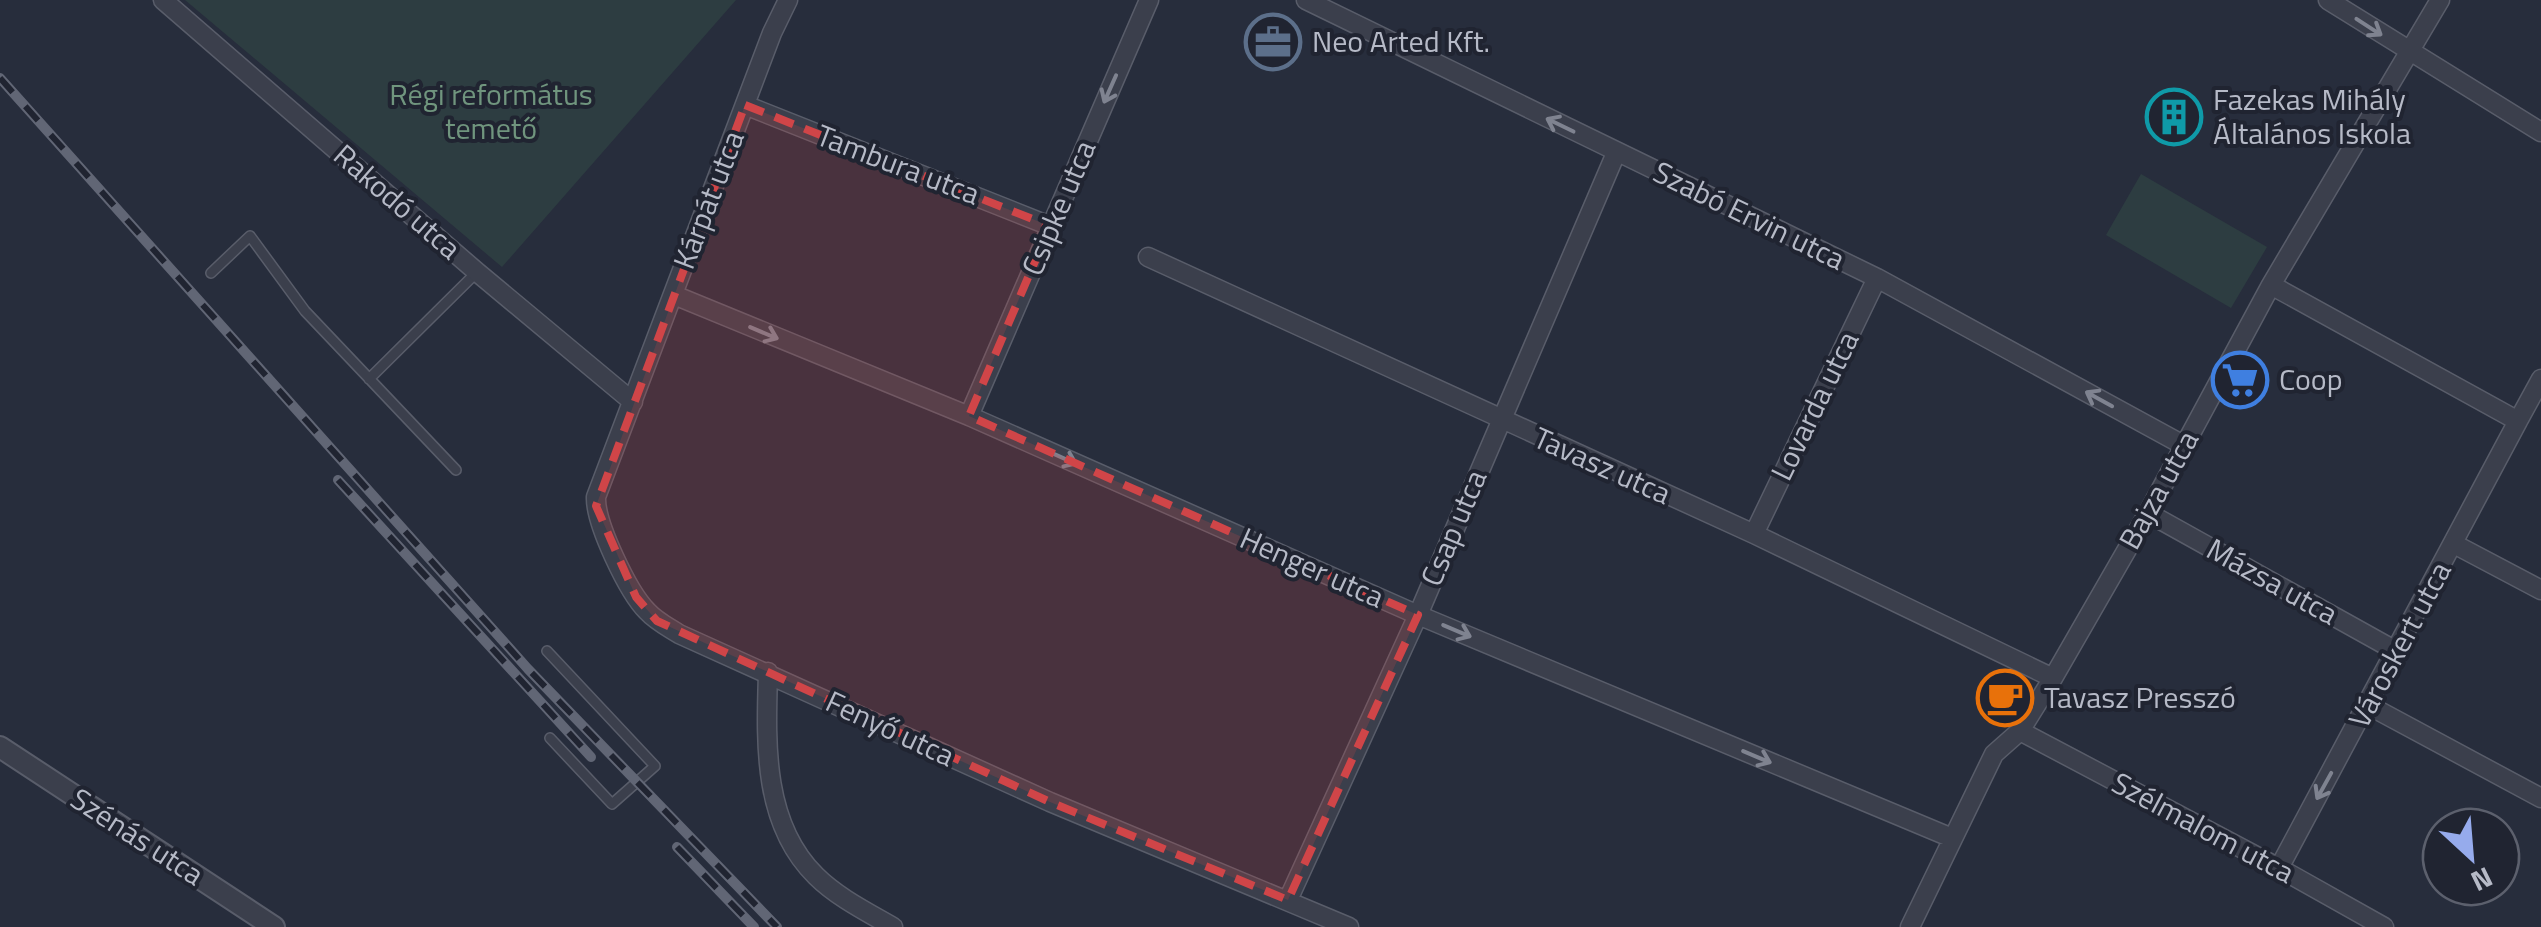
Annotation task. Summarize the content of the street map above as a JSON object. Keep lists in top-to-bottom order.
{
  "streets": {
    "street": [
      "Tambura utca",
      "Kárpát utca",
      "Rakodó utca",
      "Csipke utca",
      "Szabó Ervin utca",
      "Lovarda utca",
      "Tavasz utca",
      "Bajza utca",
      "Csap utca",
      "Henger utca",
      "Mázsa utca",
      "Városkert utca",
      "Fenyő utca",
      "Szélmalom utca",
      "Szénás utca"
    ]
  },
  "crossings": [
    ["Tambura utca", "Kárpát utca"],
    ["Tambura utca", "Csipke utca"],
    ["Kárpát utca", "Rakodó utca"],
    ["Kárpát utca", "Henger utca"],
    ["Kárpát utca", "Fenyő utca"],
    ["Rakodó utca", "Fenyő utca"],
    ["Csipke utca", "Henger utca"],
    ["Szabó Ervin utca", "Lovarda utca"],
    ["Szabó Ervin utca", "Bajza utca"],
    ["Szabó Ervin utca", "Csap utca"],
    ["Lovarda utca", "Tavasz utca"],
    ["Tavasz utca", "Bajza utca"],
    ["Tavasz utca", "Csap utca"],
    ["Bajza utca", "Henger utca"],
    ["Bajza utca", "Mázsa utca"],
    ["Bajza utca", "Szélmalom utca"],
    ["Csap utca", "Henger utca"],
    ["Csap utca", "Fenyő utca"],
    ["Mázsa utca", "Városkert utca"],
    ["Városkert utca", "Szélmalom utca"]
  ],
  "one_way": ["Csipke utca", "Szabó Ervin utca", "Henger utca"],
  "parks": ["Régi református temető"],
  "places": {
    "office": ["Neo Arted Kft."],
    "building": ["Fazekas Mihály Általános Iskola"],
    "supermarket": ["Coop"],
    "cafe": ["Tavasz Presszó"]
  },
  "north": "bottom right"
}
